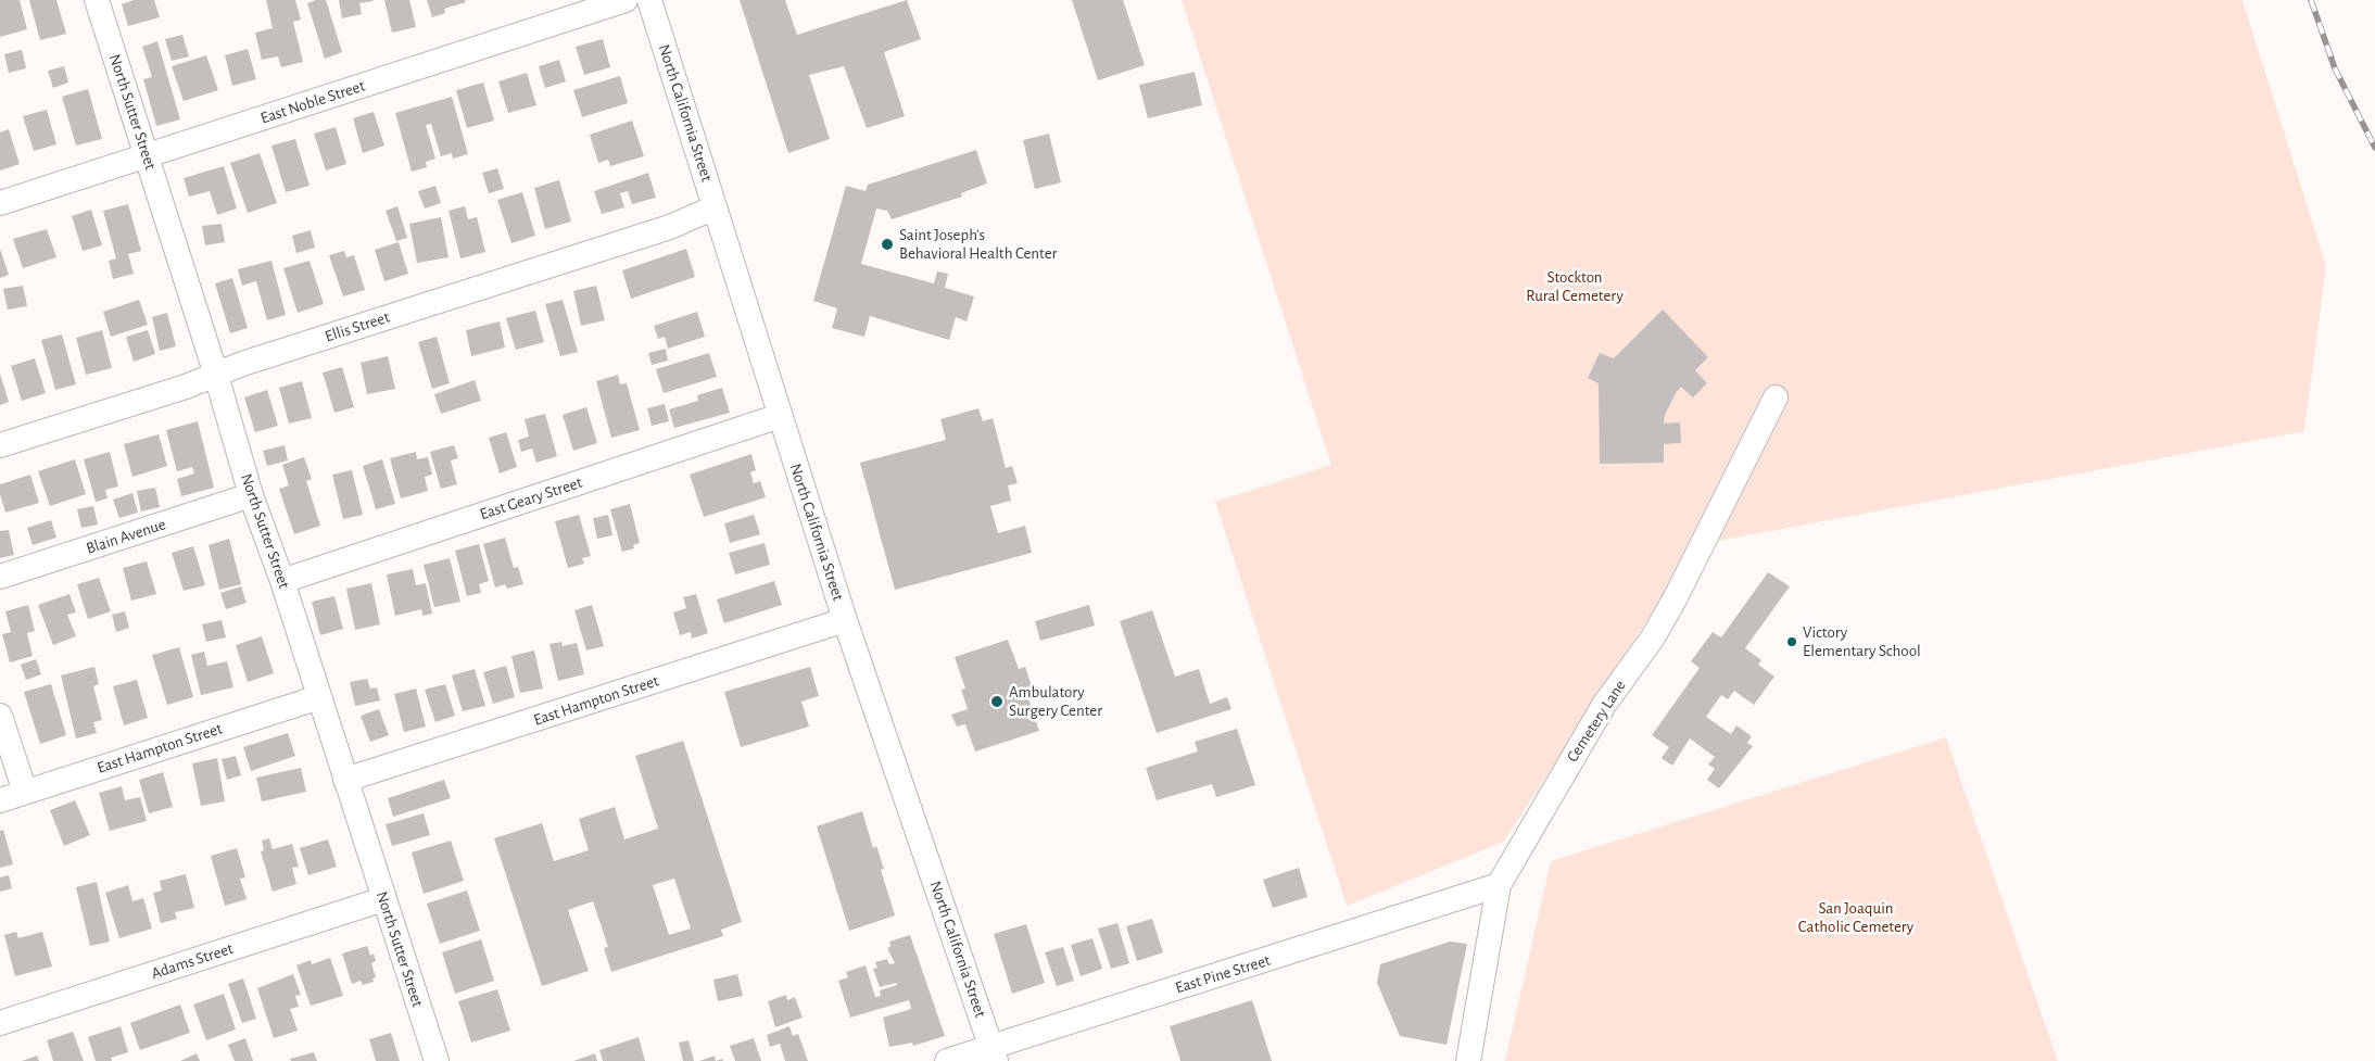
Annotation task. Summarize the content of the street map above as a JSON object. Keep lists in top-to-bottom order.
{
  "streets": {
    "street": [
      "East Noble Street",
      "North Sutter Street",
      "North California Street",
      "Ellis Street",
      "East Geary Street",
      "Blain Avenue",
      "East Hampton Street",
      "Cemetery Lane",
      "Adams Street",
      "East Pine Street"
    ]
  },
  "crossings": [
    ["East Noble Street", "North Sutter Street"],
    ["North Sutter Street", "Ellis Street"],
    ["North Sutter Street", "East Geary Street"],
    ["North Sutter Street", "Blain Avenue"],
    ["North Sutter Street", "East Hampton Street"],
    ["North Sutter Street", "Adams Street"],
    ["North California Street", "Ellis Street"],
    ["North California Street", "East Geary Street"],
    ["North California Street", "East Hampton Street"],
    ["North California Street", "East Pine Street"],
    ["Cemetery Lane", "East Pine Street"]
  ],
  "parks": ["Stockton Rural Cemetery", "San Joaquin Catholic Cemetery"],
  "places": ["Saint Joseph's Behavioral Health Center", "Victory Elementary School", "Ambulatory Surgery Center"]
}
